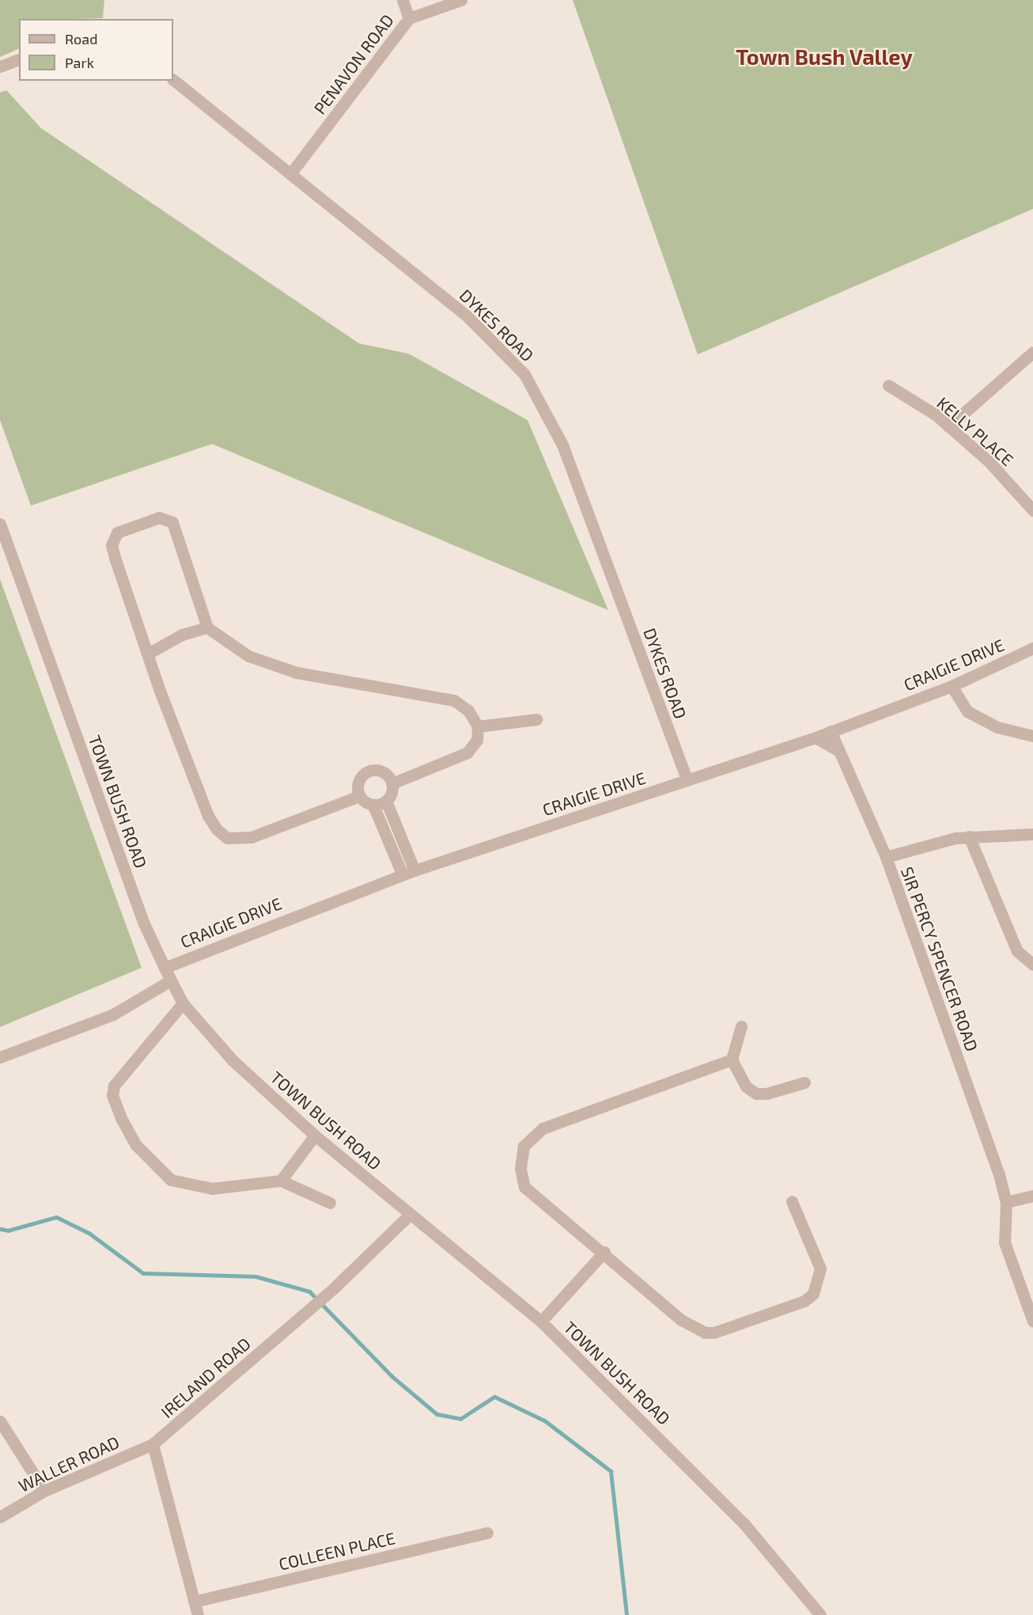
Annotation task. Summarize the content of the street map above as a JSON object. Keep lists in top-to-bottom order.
{
  "streets": {
    "street": [
      "PENAVON ROAD",
      "DYKES ROAD",
      "KELLY PLACE",
      "CRAIGIE DRIVE",
      "TOWN BUSH ROAD",
      "SIR PERCY SPENCER ROAD",
      "IRELAND ROAD",
      "WALLER ROAD",
      "COLLEEN PLACE"
    ]
  },
  "crossings": [
    ["PENAVON ROAD", "DYKES ROAD"],
    ["DYKES ROAD", "CRAIGIE DRIVE"],
    ["CRAIGIE DRIVE", "TOWN BUSH ROAD"],
    ["CRAIGIE DRIVE", "SIR PERCY SPENCER ROAD"],
    ["TOWN BUSH ROAD", "IRELAND ROAD"],
    ["IRELAND ROAD", "WALLER ROAD"]
  ],
  "districts": ["Town Bush Valley"],
  "legend": ["Road", "Park"]
}
